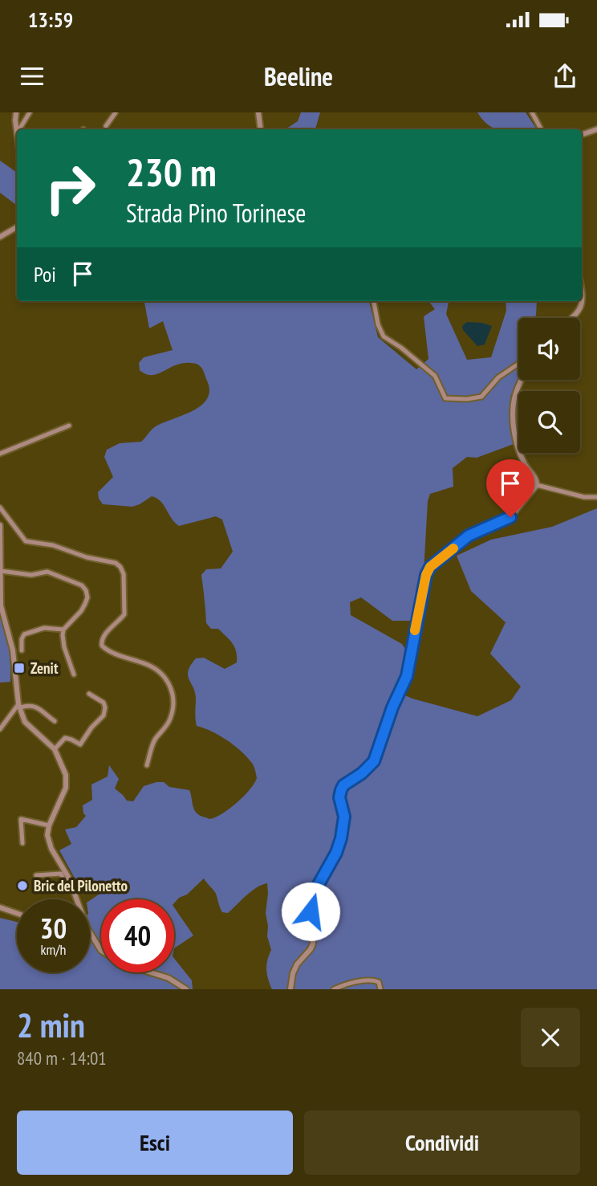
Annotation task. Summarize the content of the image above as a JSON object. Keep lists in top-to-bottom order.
{
  "places": {
    "transit": ["Zenit"],
    "other": ["Bric del Pilonetto"]
  },
  "page": {
    "status": "13:59",
    "header": "Beeline",
    "turn": ["230 m", "Strada Pino Torinese"],
    "then": "Poi",
    "speed": "30 km/h",
    "limit": "40",
    "heading": ["2 min", "840 m · 14:01"],
    "buttons": ["Esci", "Condividi"]
  }
}
